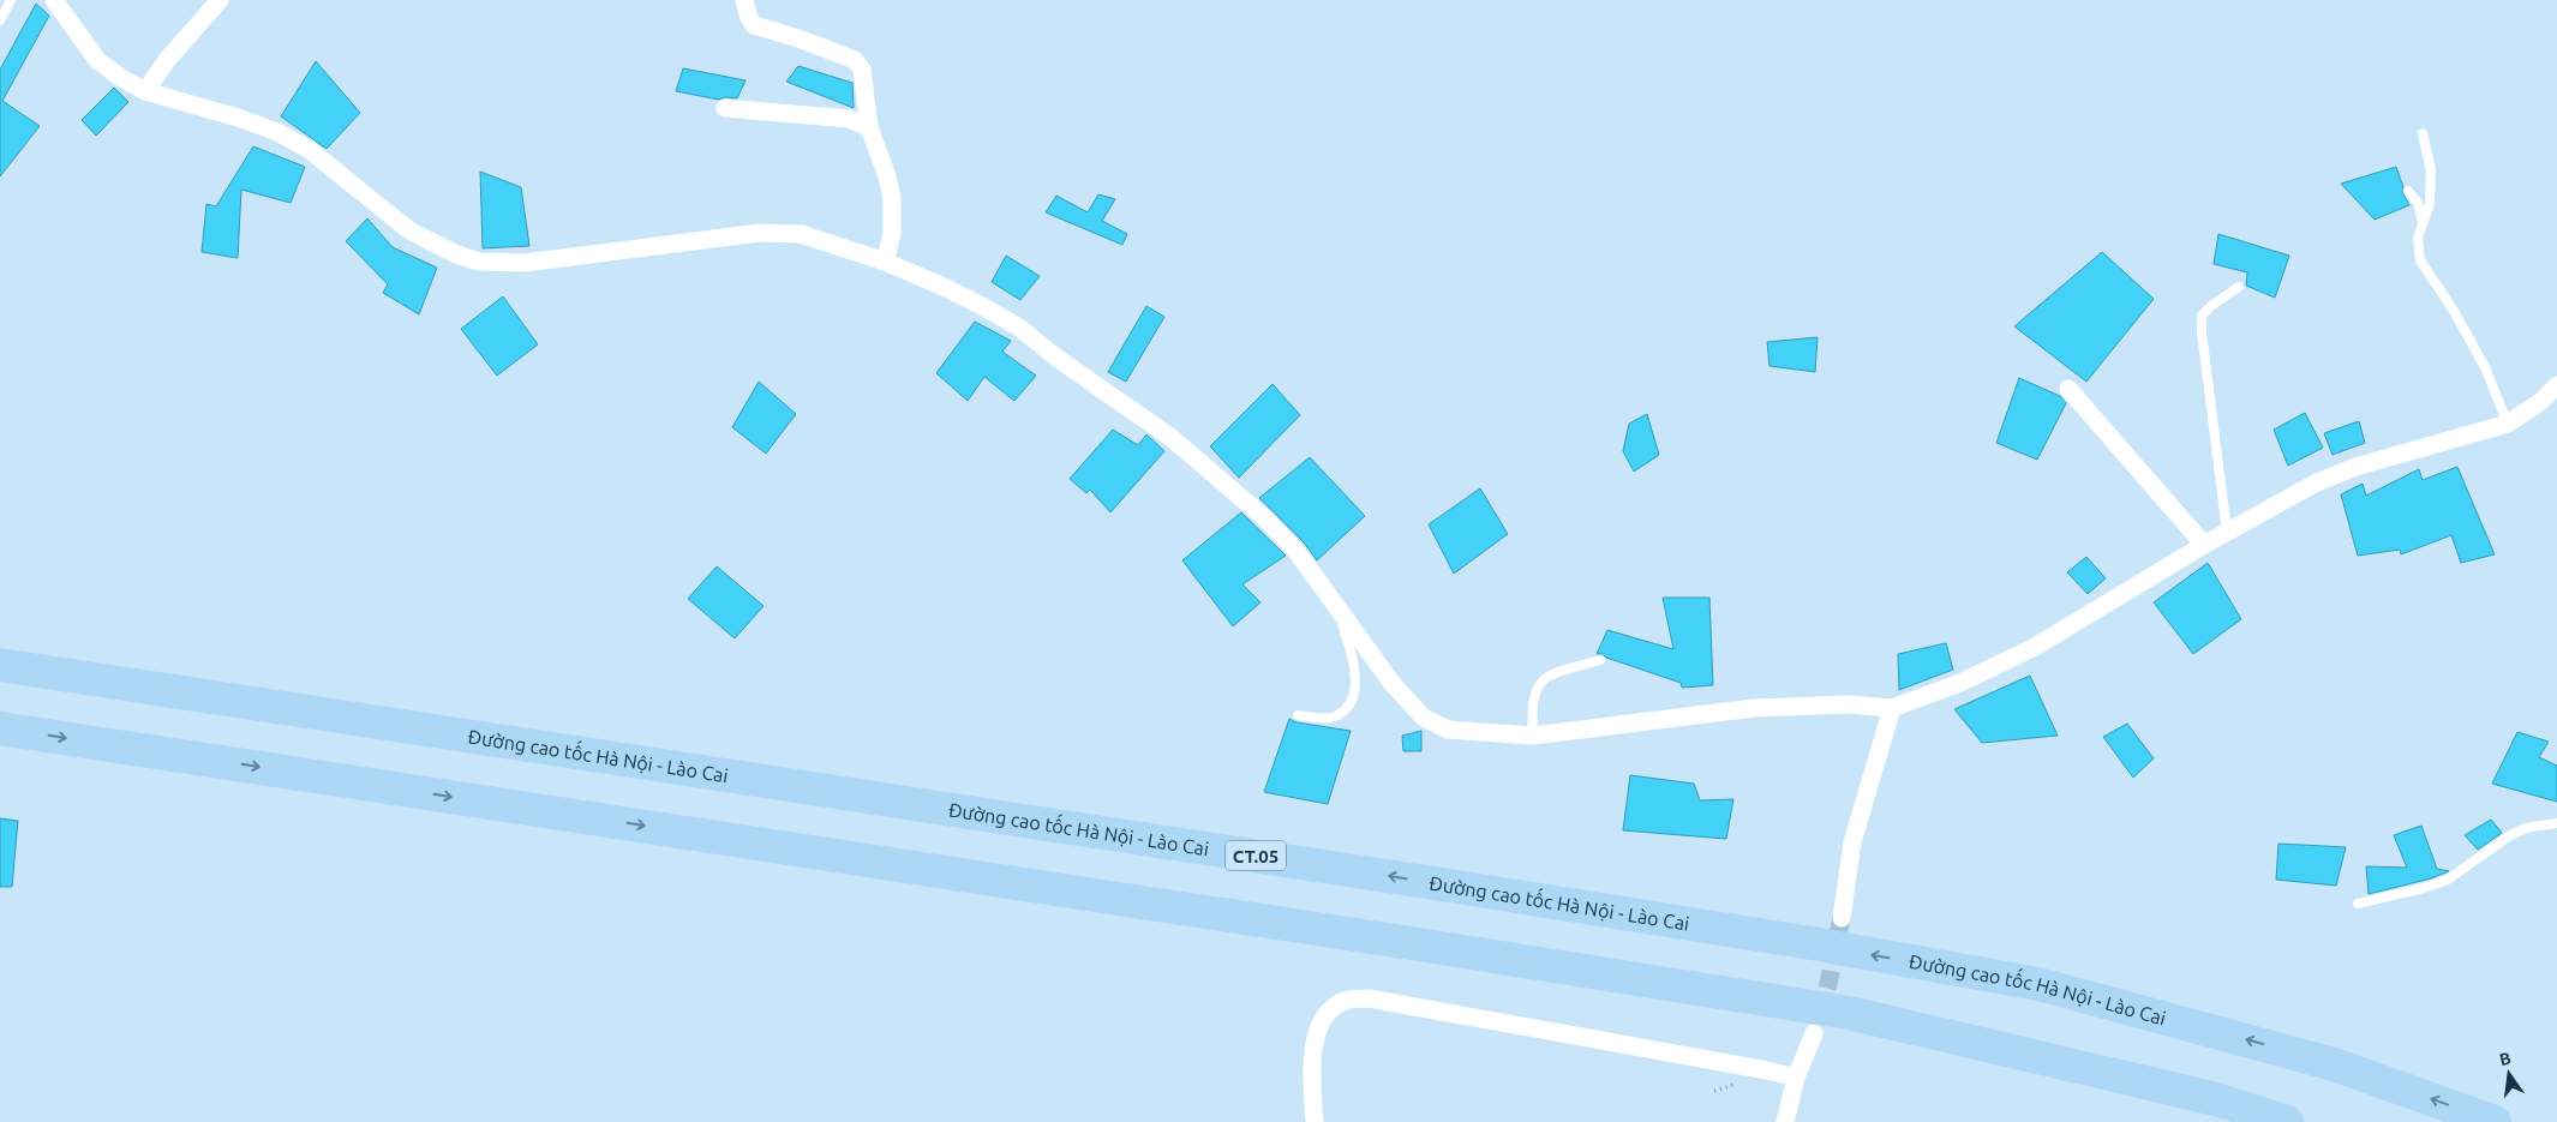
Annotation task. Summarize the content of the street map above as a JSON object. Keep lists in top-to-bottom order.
{
  "streets": {
    "highway": ["Đường cao tốc Hà Nội - Lào Cai", "CT.05"]
  },
  "north": "top"
}
